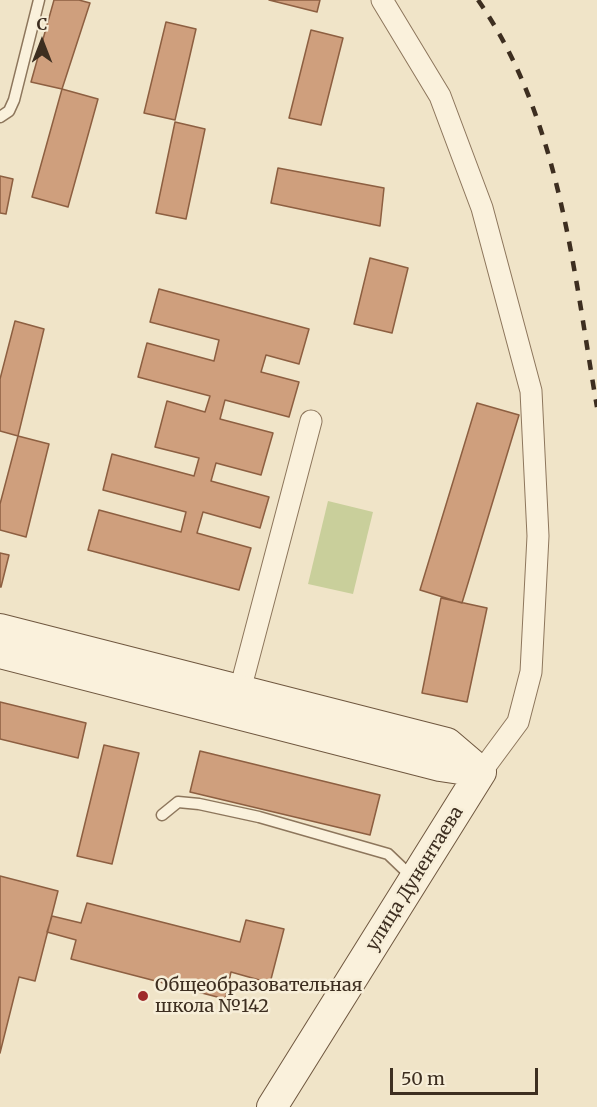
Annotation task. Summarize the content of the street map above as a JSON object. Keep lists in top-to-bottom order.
{
  "streets": {
    "street": ["улица Дунентаева"]
  },
  "places": ["Общеобразовательная школа №142"],
  "scale_bar": "50 m",
  "north": "top"
}
